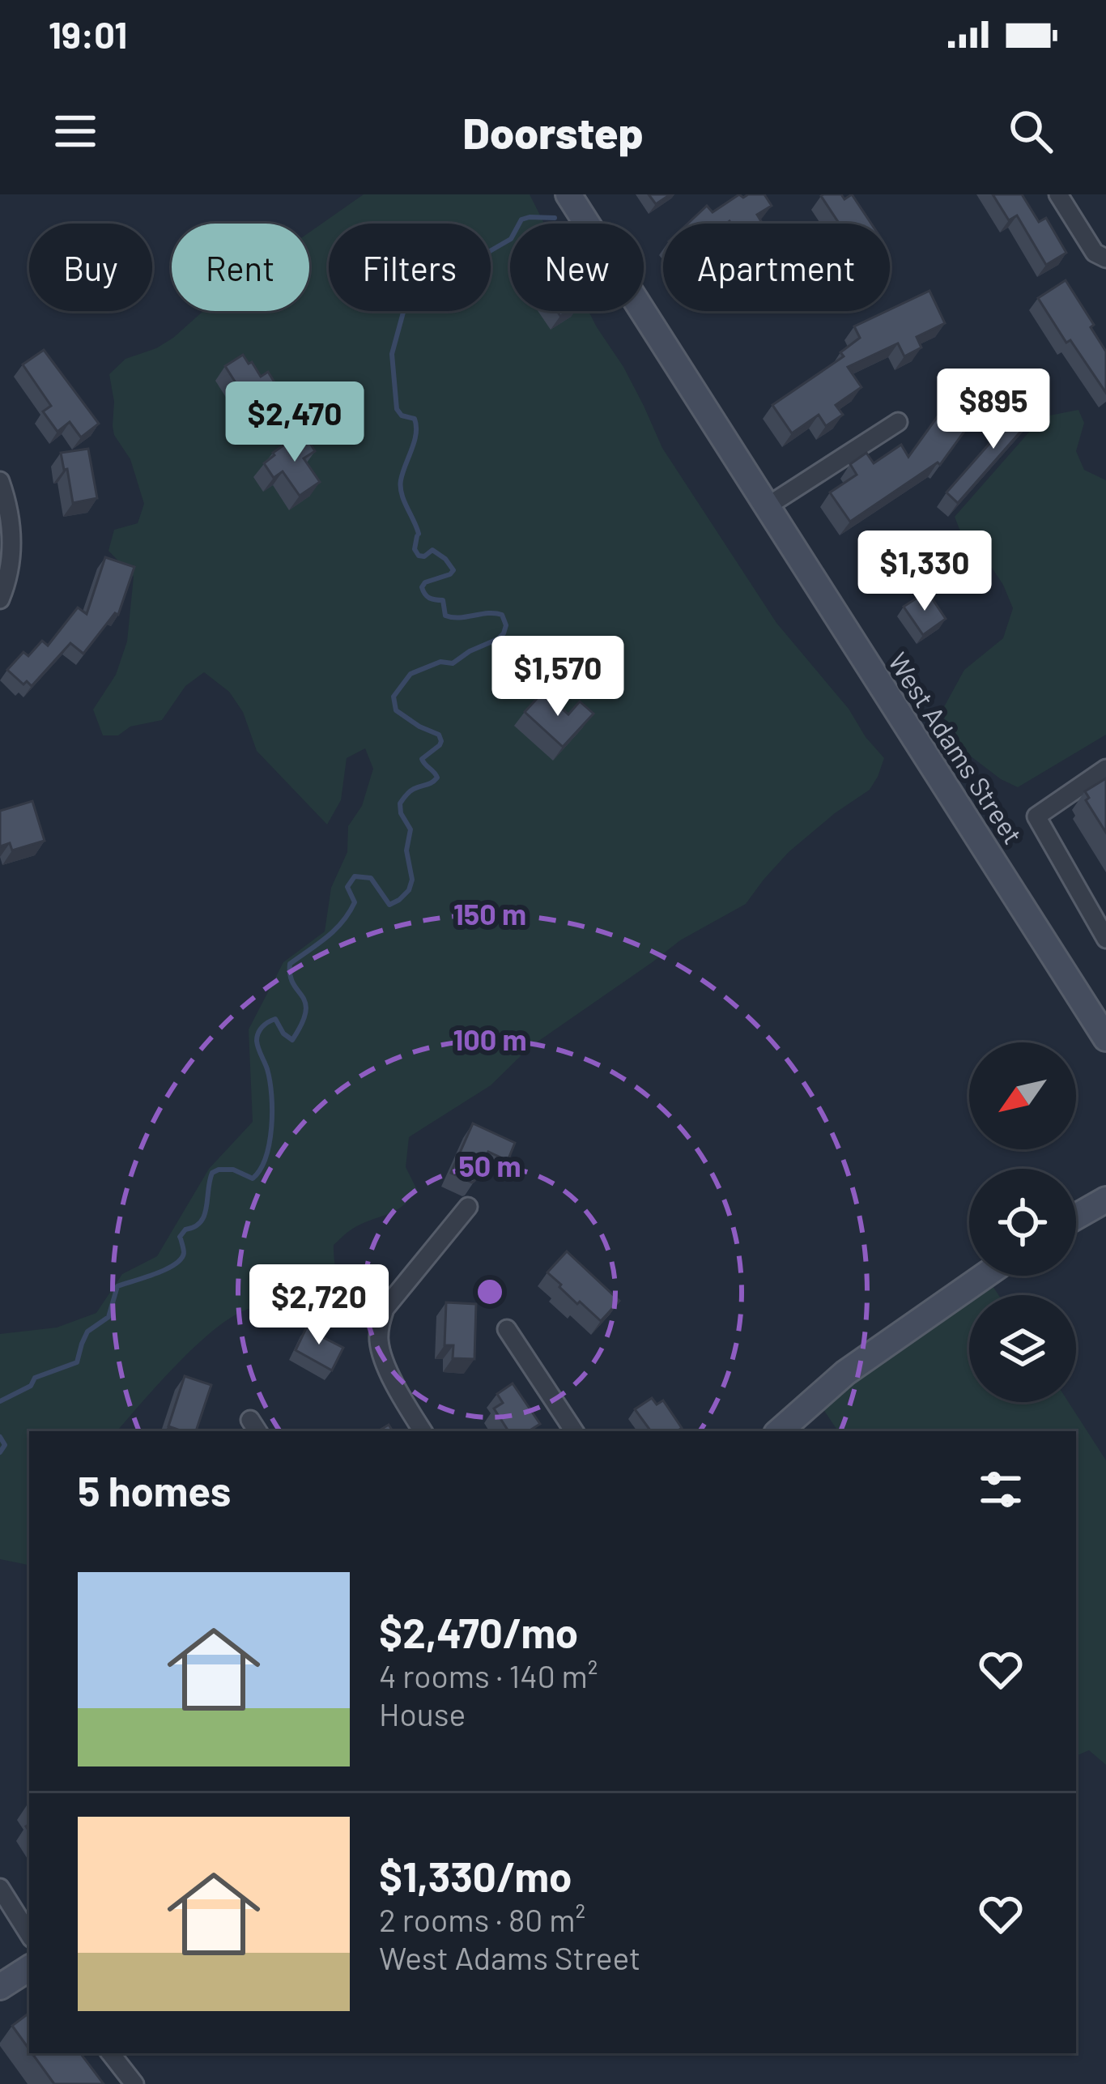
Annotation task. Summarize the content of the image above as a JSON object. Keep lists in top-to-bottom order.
{
  "streets": {
    "street": ["West Adams Street"]
  },
  "north": "bottom left",
  "page": {
    "status": "19:01",
    "header": "Doorstep",
    "chip": [
      "Buy",
      "Rent",
      "Filters",
      "New",
      "Apartment"
    ],
    "price": [
      "$895",
      "$2,470",
      "$1,330",
      "$1,570",
      "$2,720"
    ],
    "heading": "5 homes",
    "list": [
      {
        "name": "$2,470/mo",
        "note": "4 rooms · 140 m² · House"
      },
      {
        "name": "$1,330/mo",
        "note": "2 rooms · 80 m² · West Adams Street"
      }
    ]
  },
  "rings": ["150 m", "100 m", "50 m"]
}
